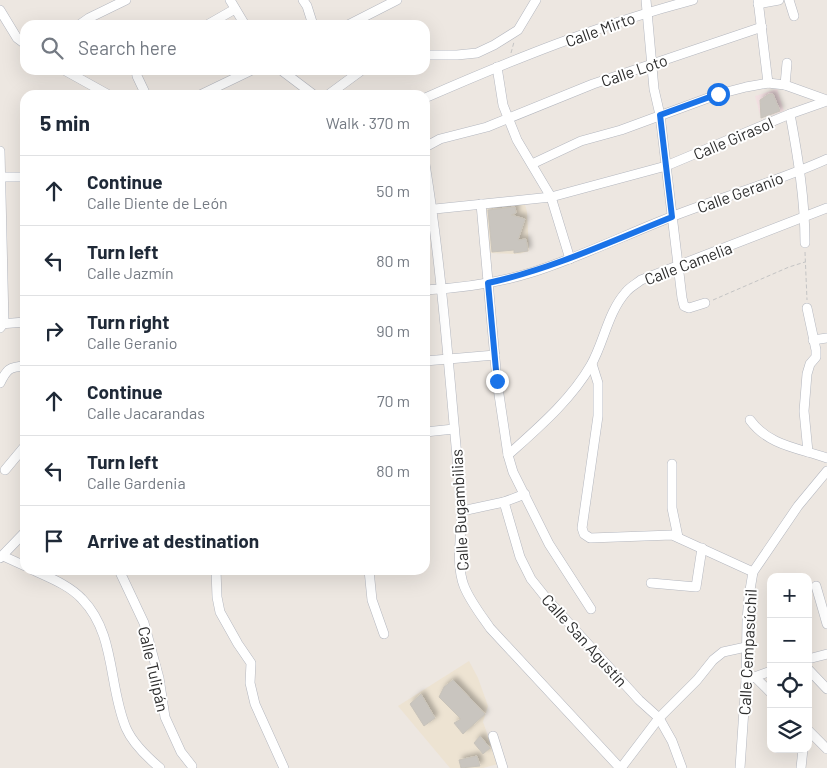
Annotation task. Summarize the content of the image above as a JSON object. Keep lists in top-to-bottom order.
{
  "streets": {
    "street": [
      "Calle Mirto",
      "Calle Loto",
      "Calle Girasol",
      "Calle Geranio",
      "Calle Camelia",
      "Calle Bugambilias",
      "Calle San Agustín",
      "Calle Cempasúchil",
      "Calle Tulipán"
    ]
  },
  "crossings": [
    ["Calle Geranio", "Calle Bugambilias"]
  ],
  "page": {
    "search": "Search here",
    "heading": ["5 min", "Walk · 370 m"],
    "list": [
      ["Continue", "Calle Diente de León", "50 m"],
      ["Turn left", "Calle Jazmín", "80 m"],
      ["Turn right", "Calle Geranio", "90 m"],
      ["Continue", "Calle Jacarandas", "70 m"],
      ["Turn left", "Calle Gardenia", "80 m"],
      "Arrive at destination"
    ],
    "map_buttons": ["+", "−"]
  }
}
